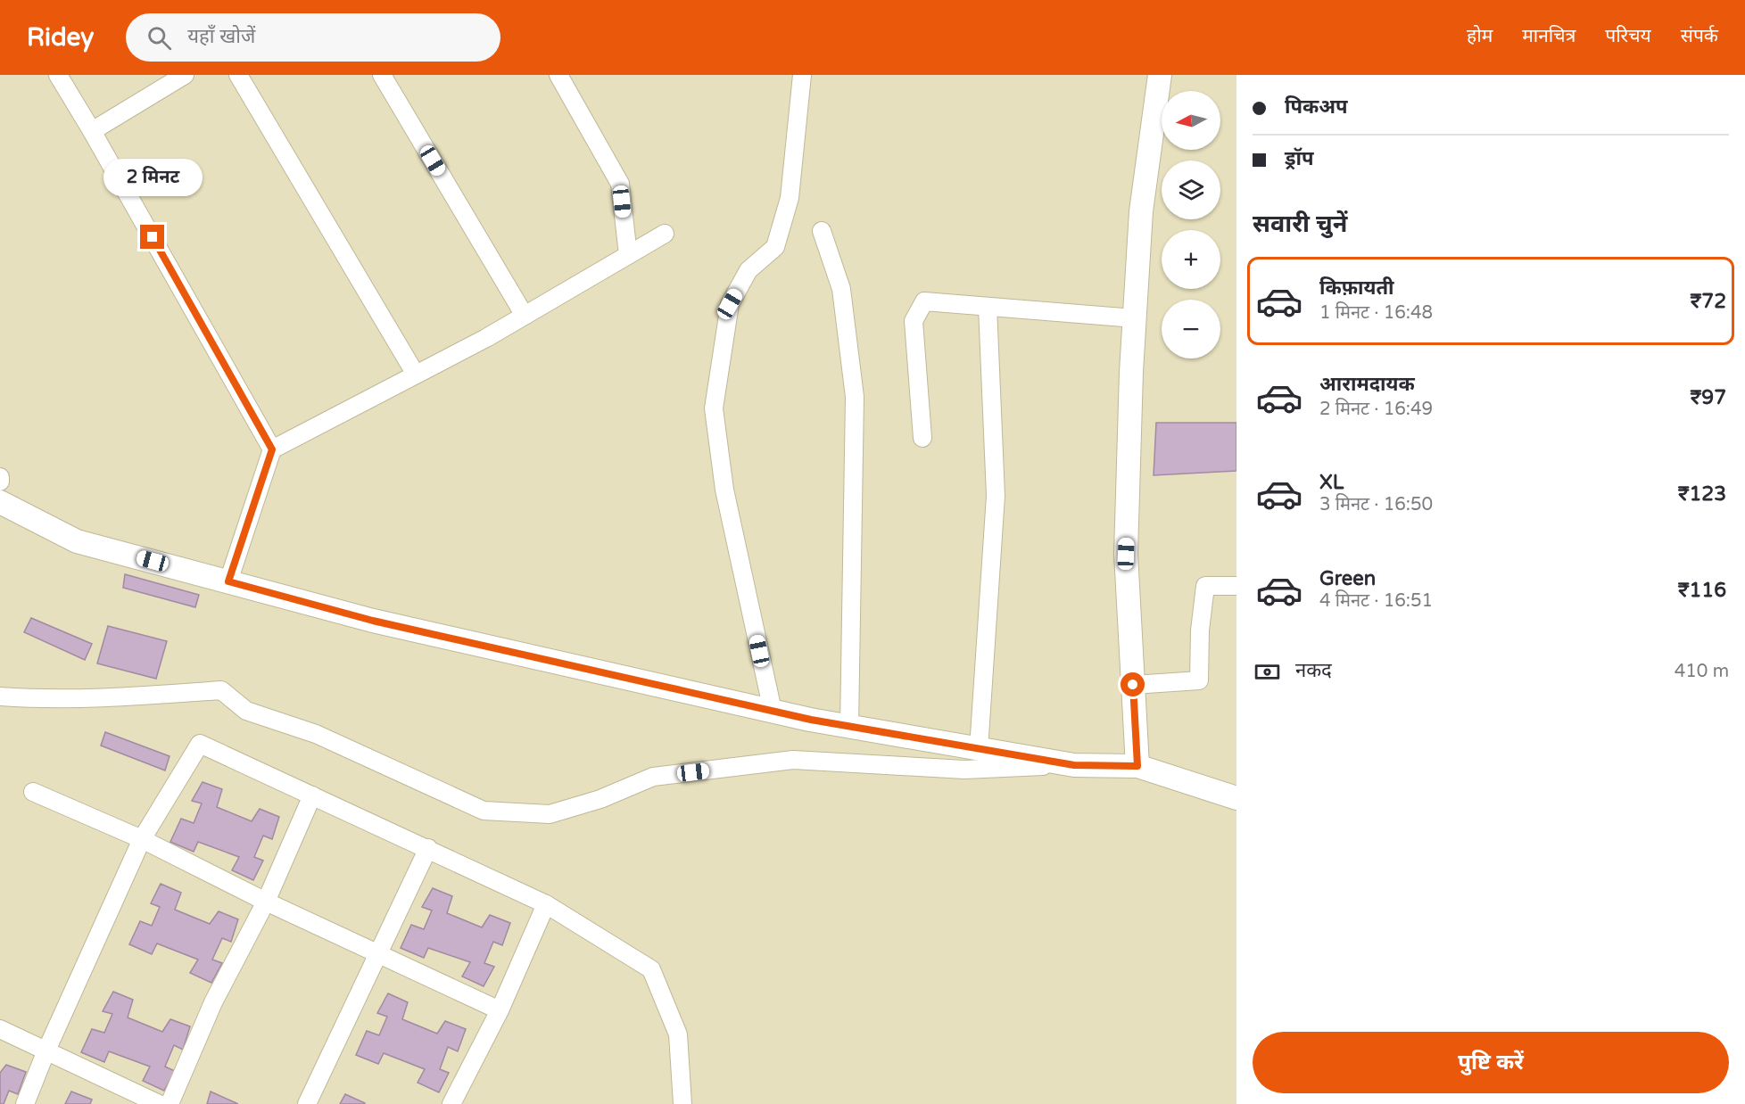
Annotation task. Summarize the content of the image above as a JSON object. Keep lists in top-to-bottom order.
{
  "north": "left",
  "page": {
    "header": "Ridey",
    "search": "यहाँ खोजें",
    "nav": [
      "होम",
      "मानचित्र",
      "परिचय",
      "संपर्क"
    ],
    "banner": ["पिकअप", "ड्रॉप"],
    "map_buttons": ["+", "−"],
    "bubble": "2 मिनट",
    "heading": "सवारी चुनें",
    "list": [
      {
        "name": "किफ़ायती",
        "note": "1 मिनट · 16:48",
        "value": "₹72"
      },
      {
        "name": "आरामदायक",
        "note": "2 मिनट · 16:49",
        "value": "₹97"
      },
      {
        "name": "XL",
        "note": "3 मिनट · 16:50",
        "value": "₹123"
      },
      {
        "name": "Green",
        "note": "4 मिनट · 16:51",
        "value": "₹116"
      }
    ],
    "pay": ["नकद", "410 m"],
    "buttons": "पुष्टि करें"
  }
}
